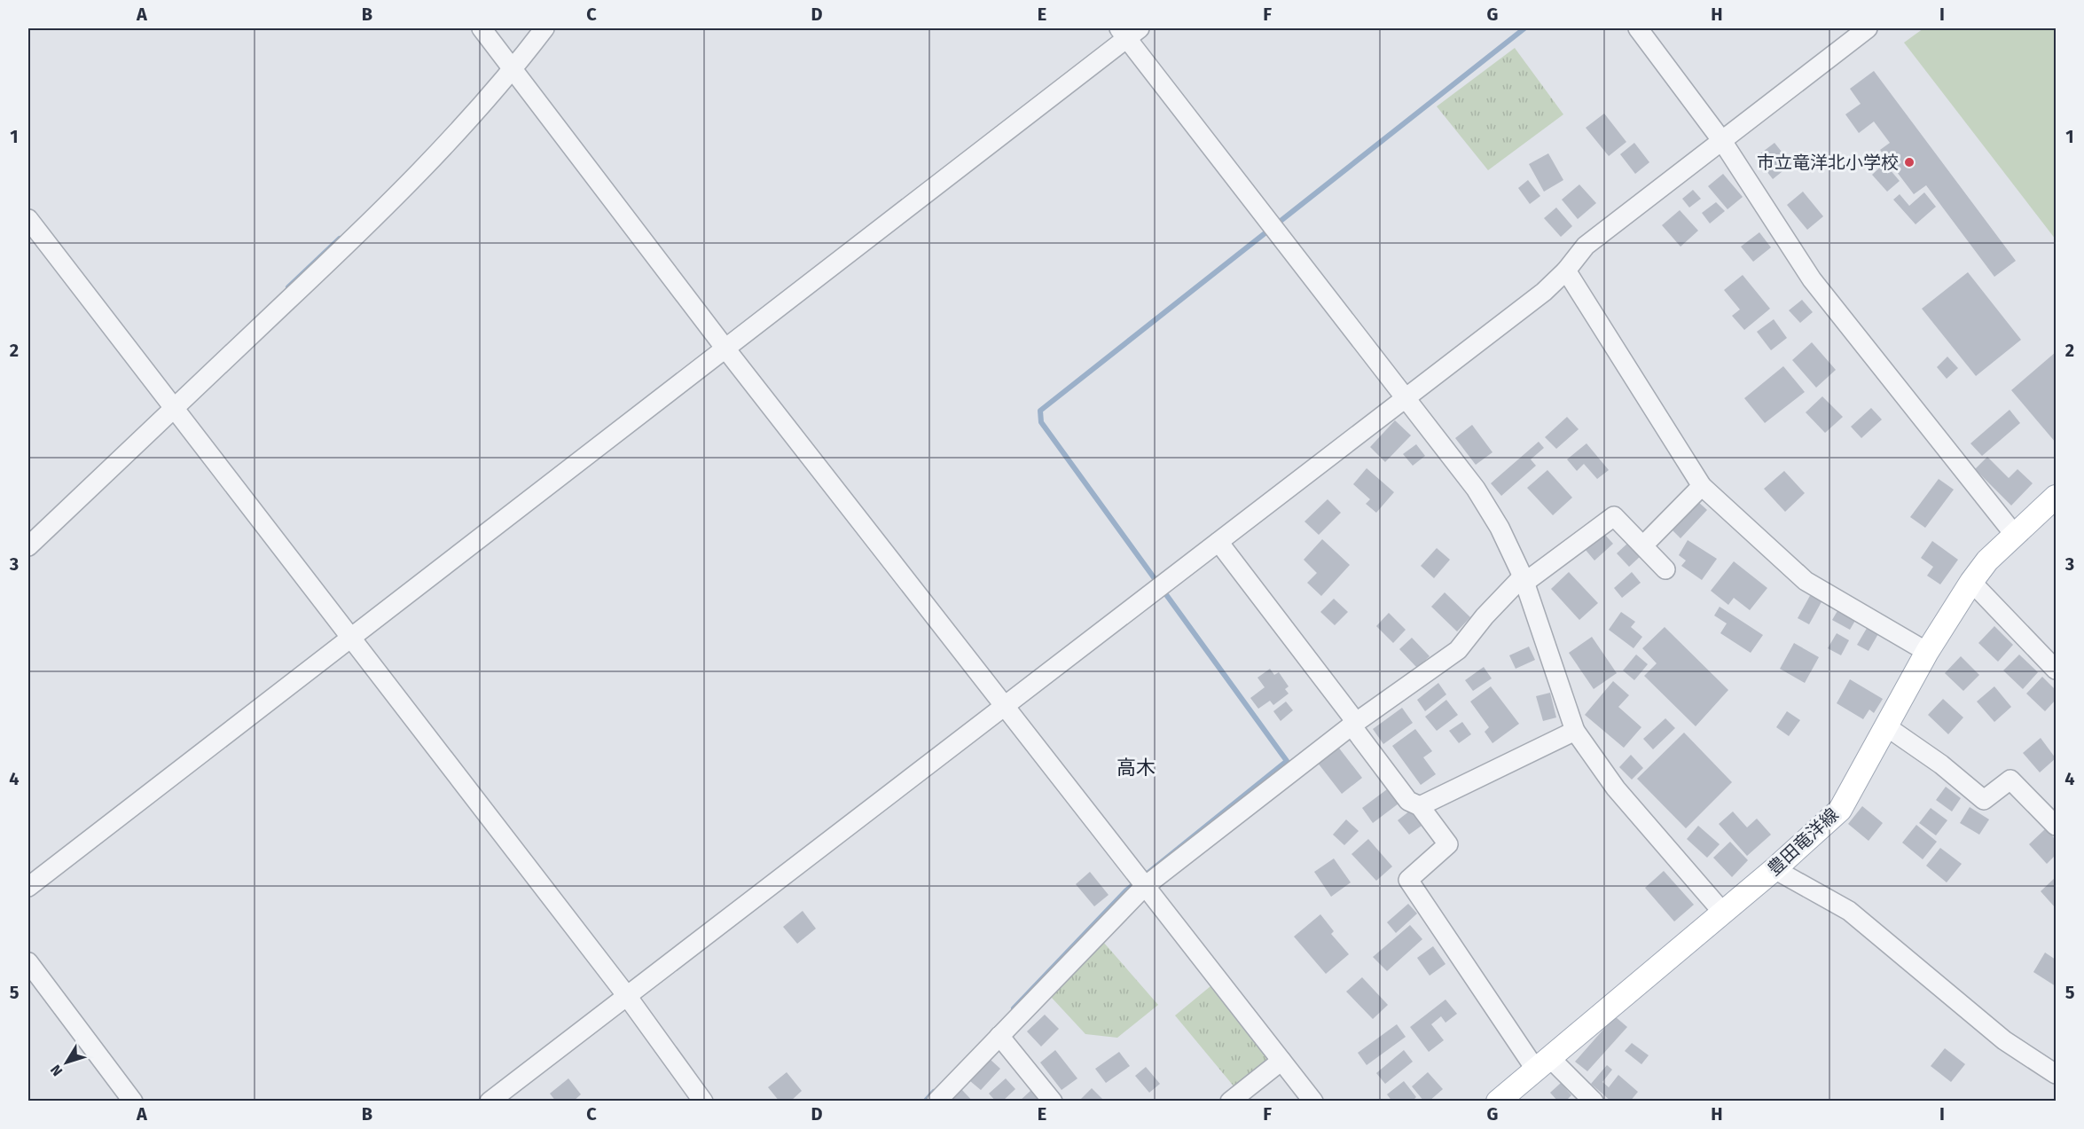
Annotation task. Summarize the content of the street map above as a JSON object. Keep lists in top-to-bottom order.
{
  "streets": {
    "main road": ["豊田竜洋線"]
  },
  "districts": ["高木"],
  "places": ["市立竜洋北小学校"],
  "north": "bottom left",
  "grid": {
    "columns": [
      "A",
      "B",
      "C",
      "D",
      "E",
      "F",
      "G",
      "H",
      "I"
    ],
    "rows": [
      "1",
      "2",
      "3",
      "4",
      "5"
    ]
  }
}
